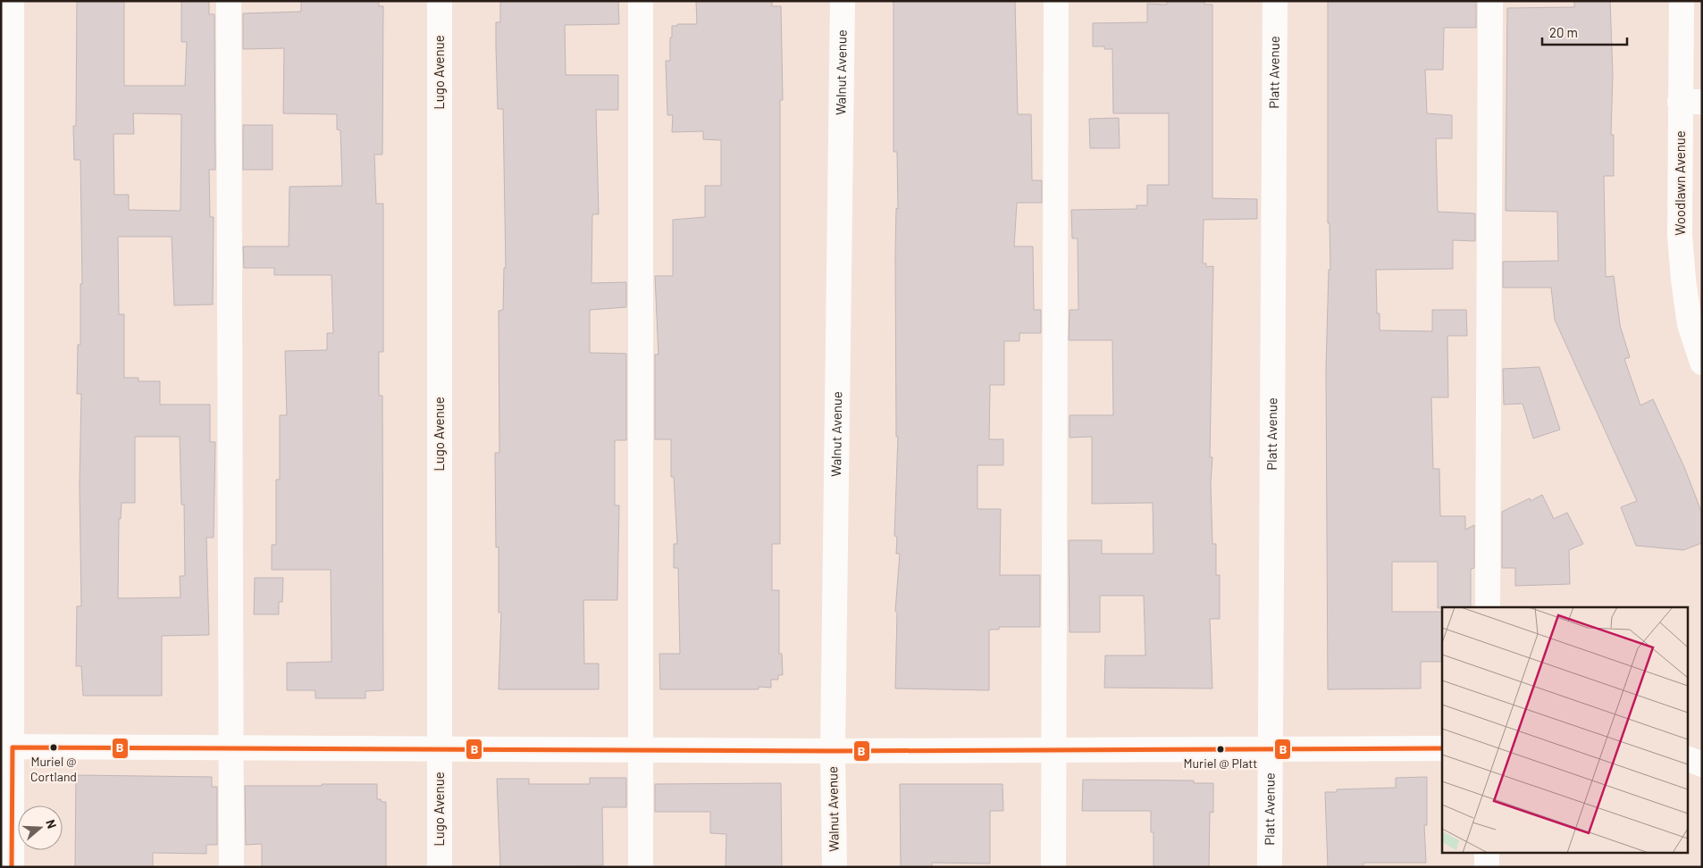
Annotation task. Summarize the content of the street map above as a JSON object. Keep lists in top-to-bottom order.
{
  "streets": {
    "street": [
      "Lugo Avenue",
      "Walnut Avenue",
      "Platt Avenue",
      "Woodlawn Avenue"
    ]
  },
  "places": ["Muriel @ Cortland", "Muriel @ Platt"],
  "lines": ["transit line B"],
  "scale_bar": "20 m",
  "north": "right"
}
